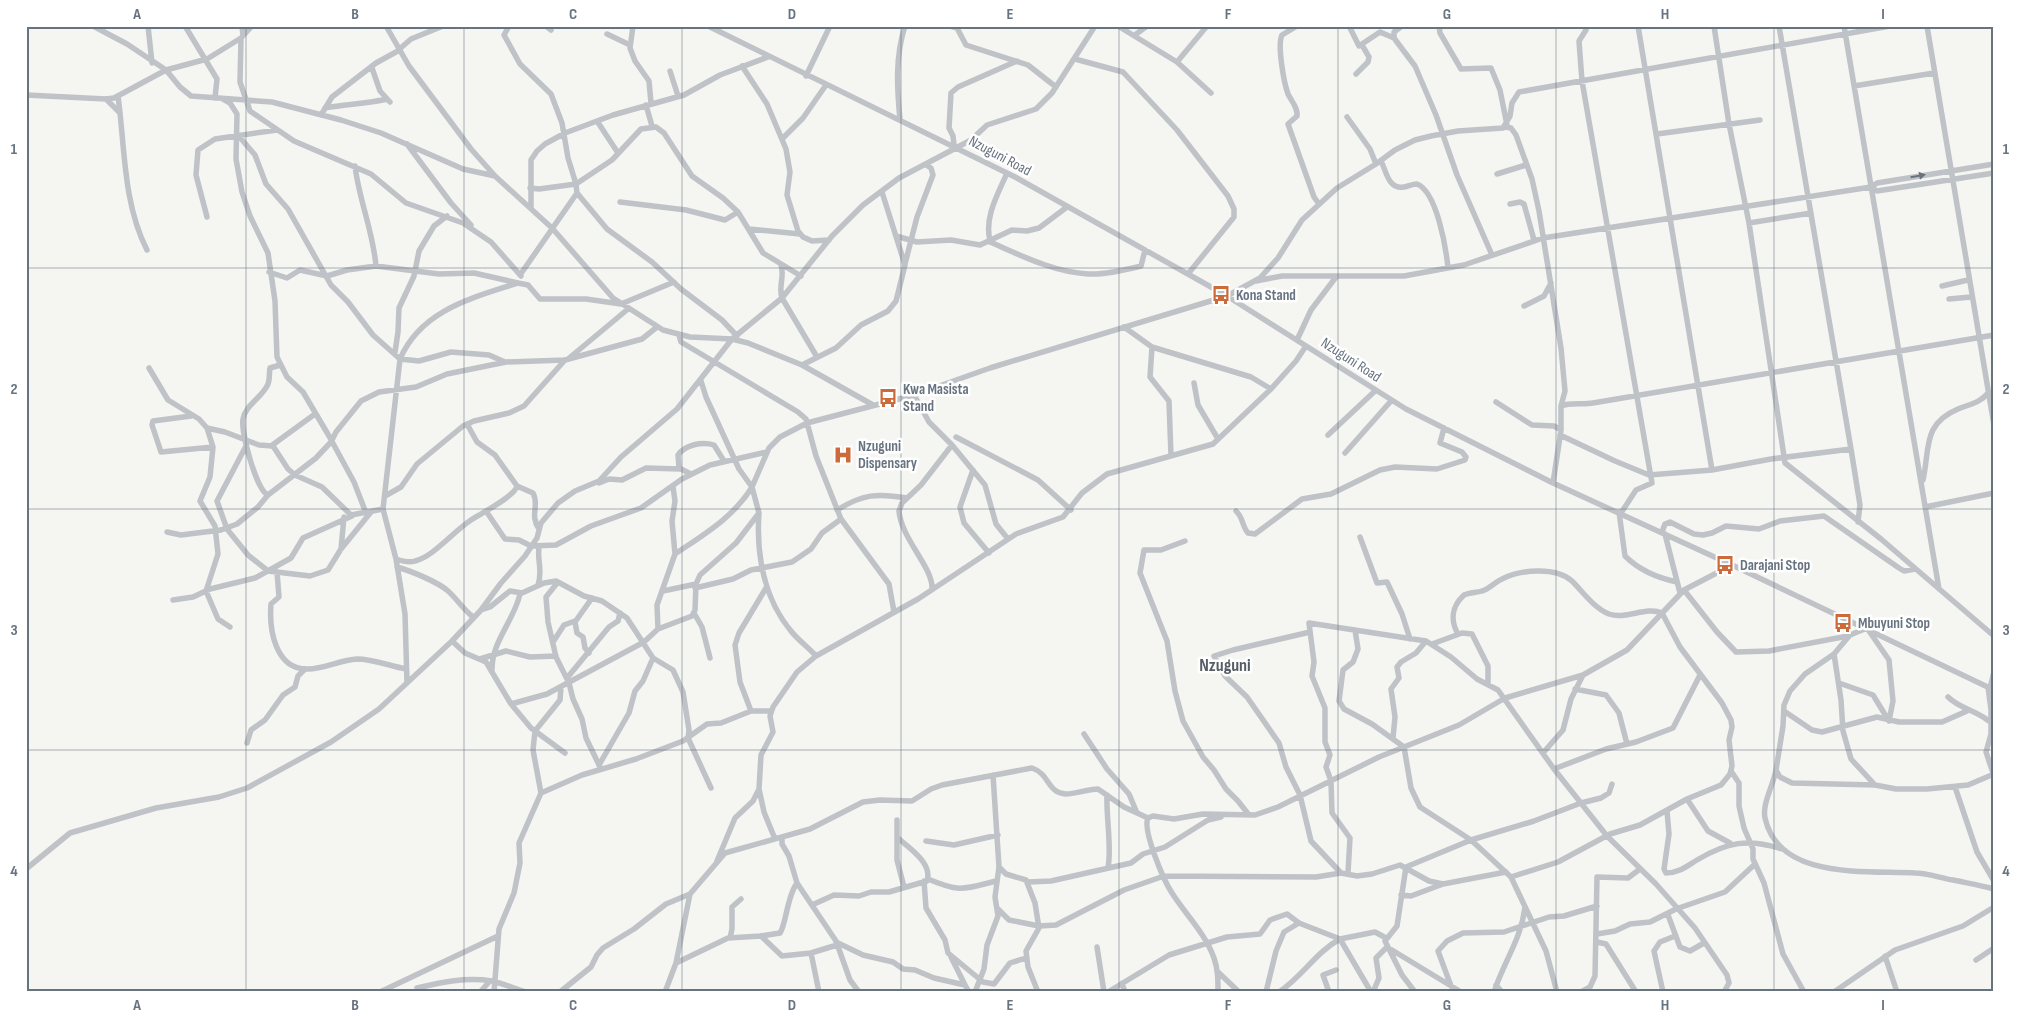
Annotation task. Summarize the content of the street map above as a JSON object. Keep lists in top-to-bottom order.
{
  "streets": {
    "street": ["Nzuguni Road"]
  },
  "districts": ["Nzuguni"],
  "places": {
    "bus stop": [
      "Kona Stand",
      "Kwa Masista Stand",
      "Darajani Stop",
      "Mbuyuni Stop"
    ],
    "hospital": ["Nzuguni Dispensary"]
  },
  "grid": {
    "columns": [
      "A",
      "B",
      "C",
      "D",
      "E",
      "F",
      "G",
      "H",
      "I"
    ],
    "rows": [
      "1",
      "2",
      "3",
      "4"
    ]
  }
}
